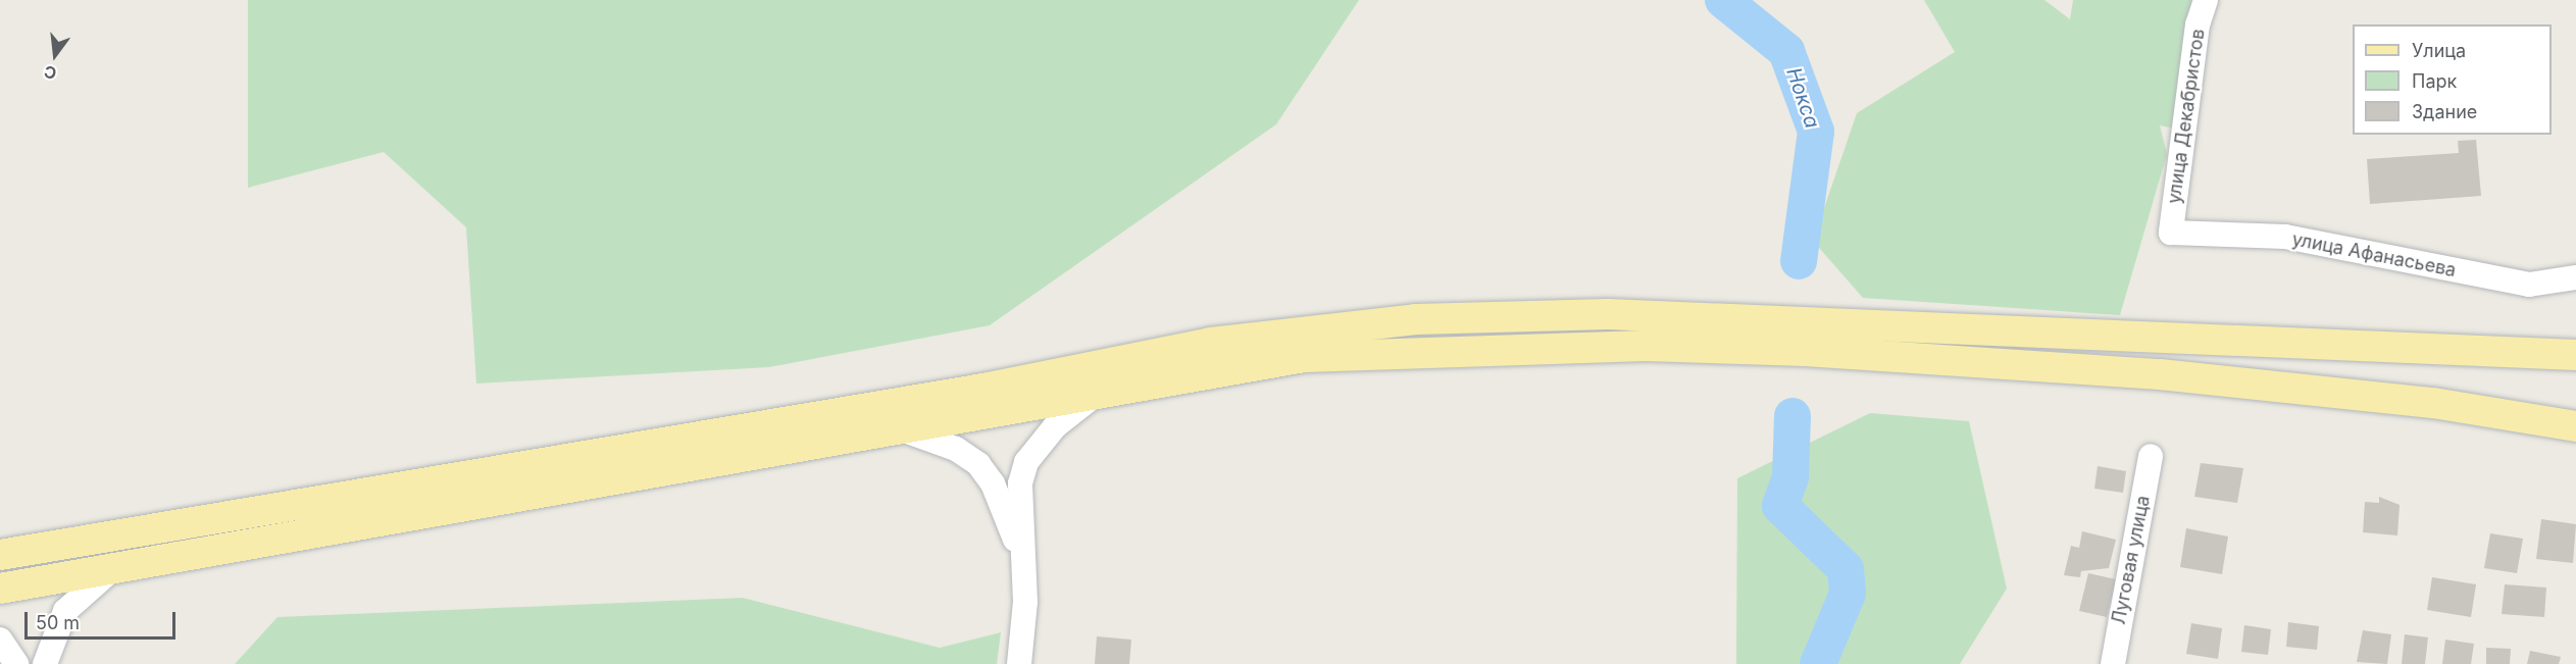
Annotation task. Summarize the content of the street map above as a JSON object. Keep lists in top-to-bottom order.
{
  "streets": {
    "street": ["улица Декабристов", "улица Афанасьева", "Луговая улица"]
  },
  "crossings": [
    ["улица Декабристов", "улица Афанасьева"]
  ],
  "water": ["Нокса"],
  "legend": ["Улица", "Парк", "Здание"],
  "scale_bar": "50 m",
  "north": "bottom"
}
